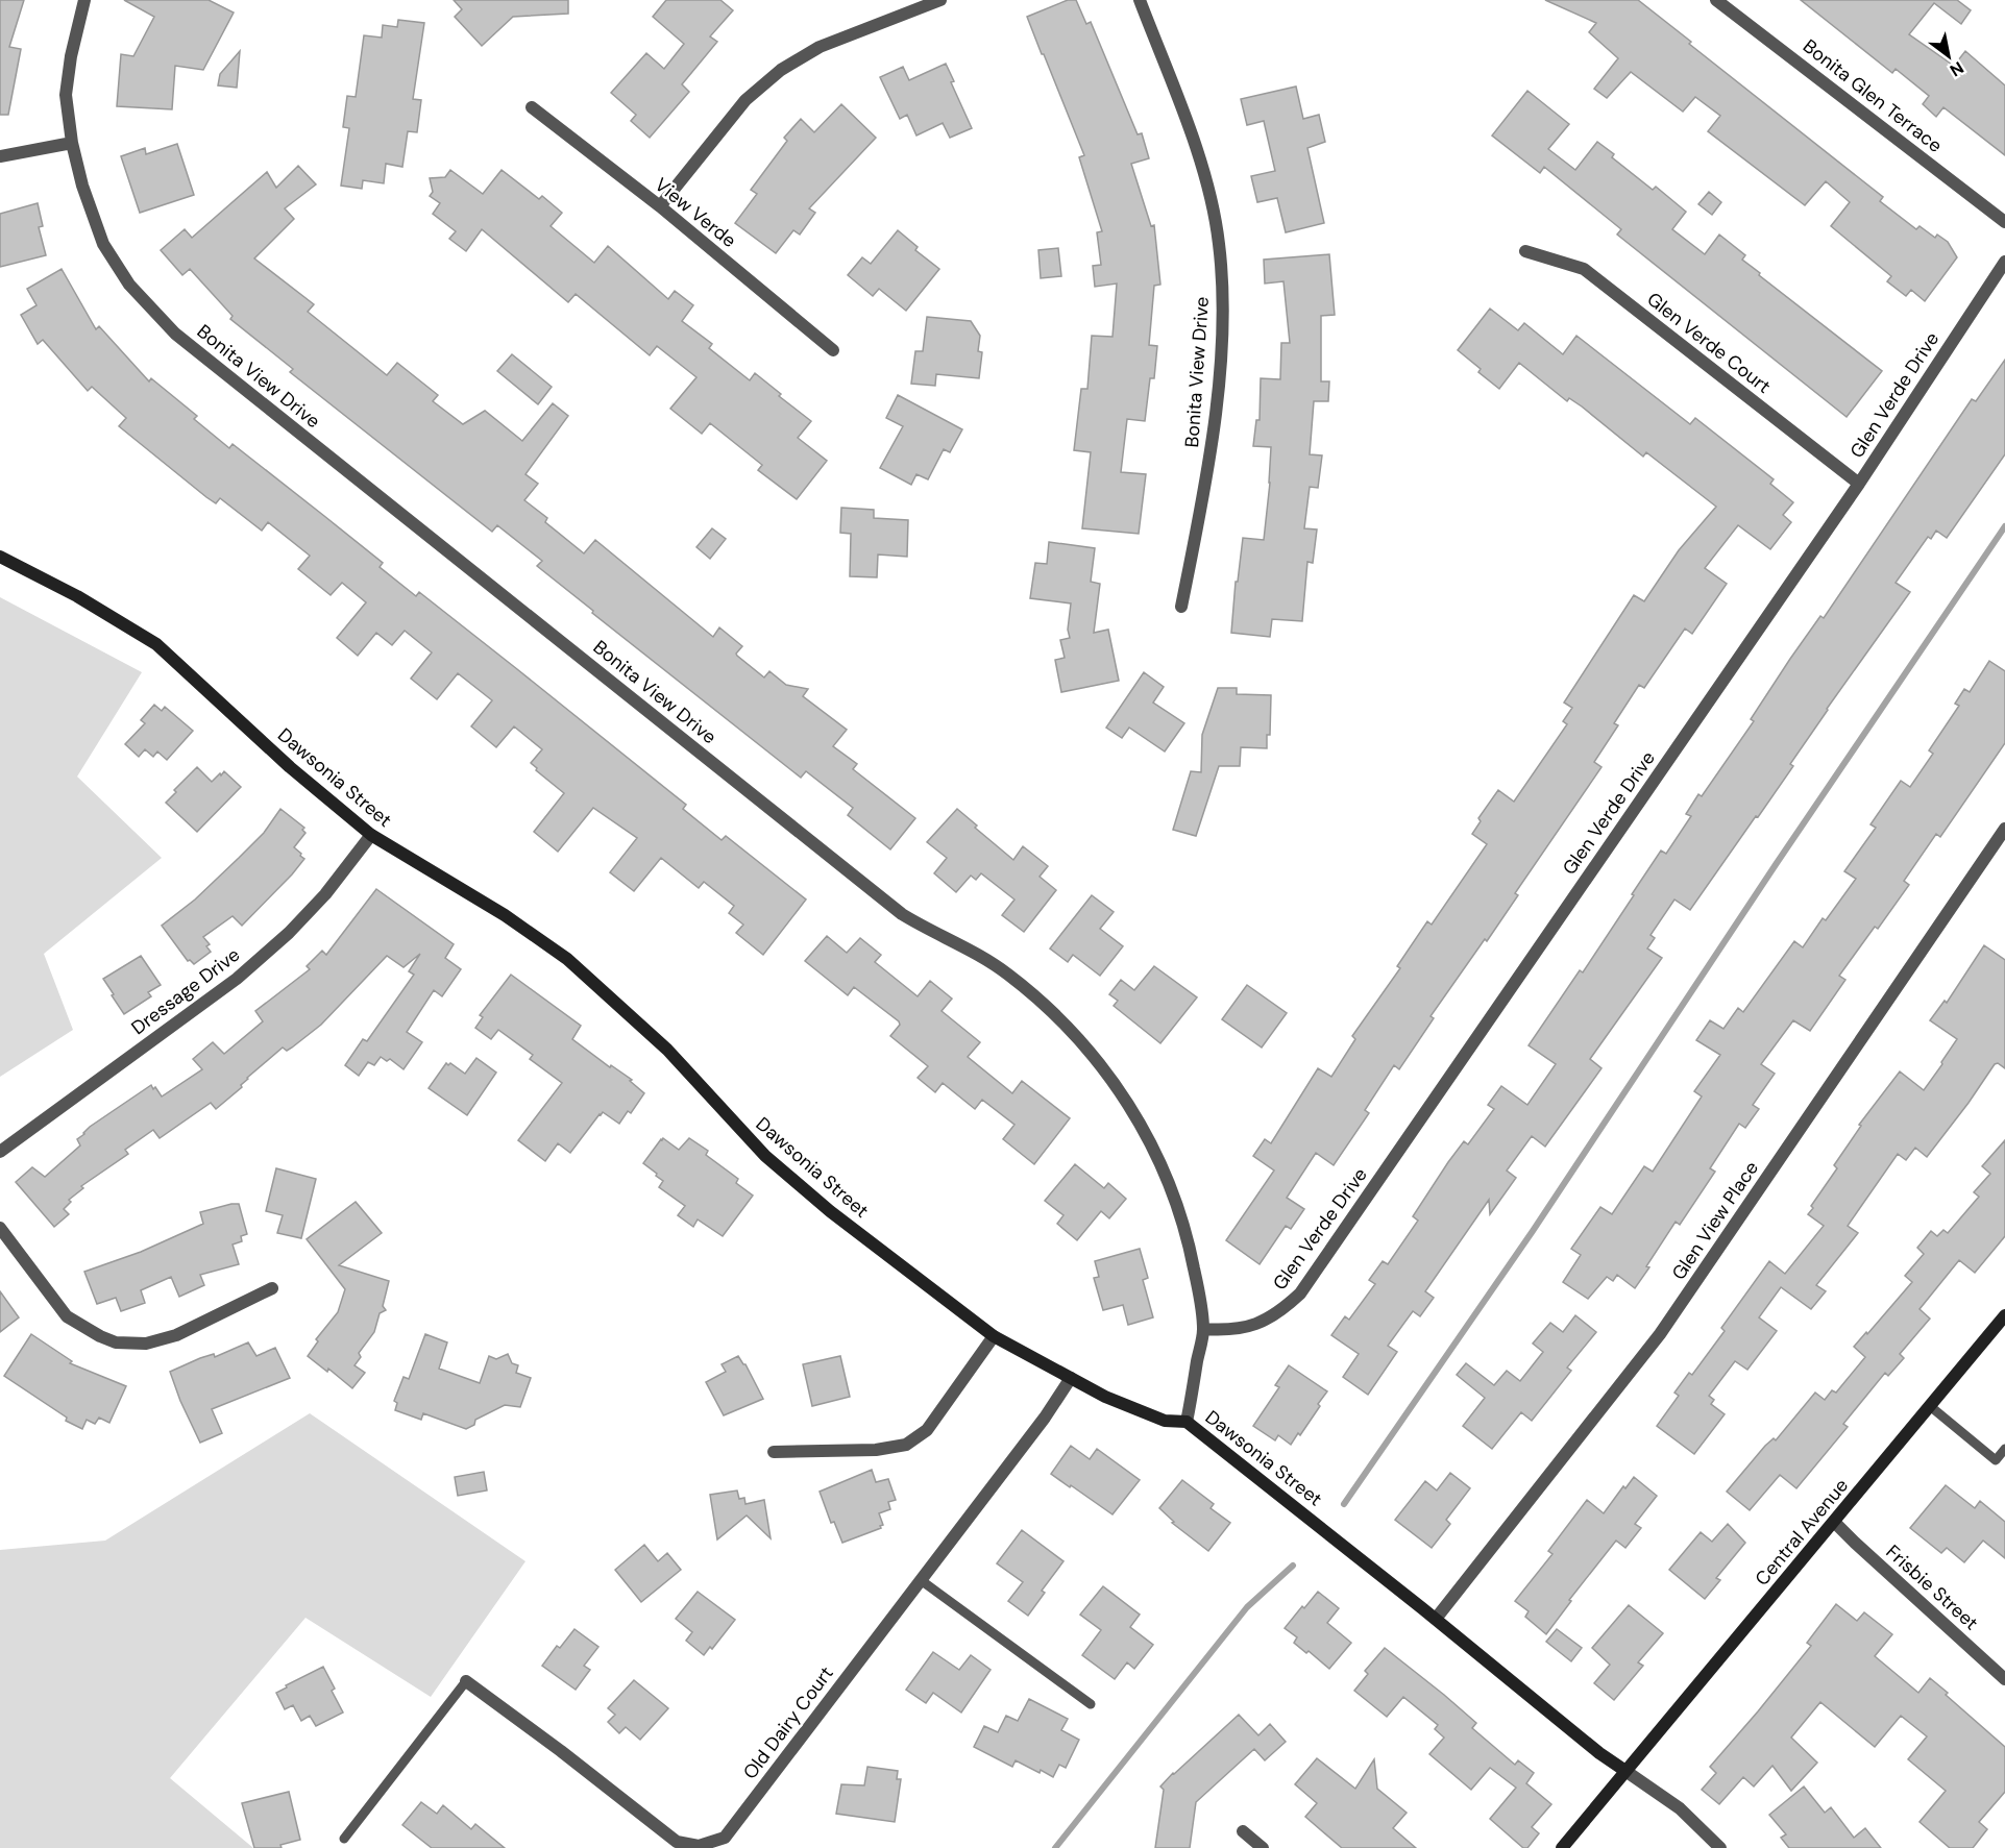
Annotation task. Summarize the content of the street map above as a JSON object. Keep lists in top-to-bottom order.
{
  "streets": {
    "street": [
      "Bonita Glen Terrace",
      "View Verde",
      "Glen Verde Court",
      "Bonita View Drive",
      "Glen Verde Drive",
      "Dawsonia Street",
      "Dressage Drive",
      "Glen View Place",
      "Central Avenue",
      "Frisbie Street",
      "Old Dairy Court"
    ]
  },
  "crossings": [
    ["Glen Verde Court", "Glen Verde Drive"],
    ["Bonita View Drive", "Glen Verde Drive"],
    ["Bonita View Drive", "Dawsonia Street"],
    ["Dawsonia Street", "Dressage Drive"],
    ["Dawsonia Street", "Glen View Place"],
    ["Dawsonia Street", "Central Avenue"],
    ["Dawsonia Street", "Old Dairy Court"],
    ["Central Avenue", "Frisbie Street"]
  ],
  "north": "bottom right"
}
